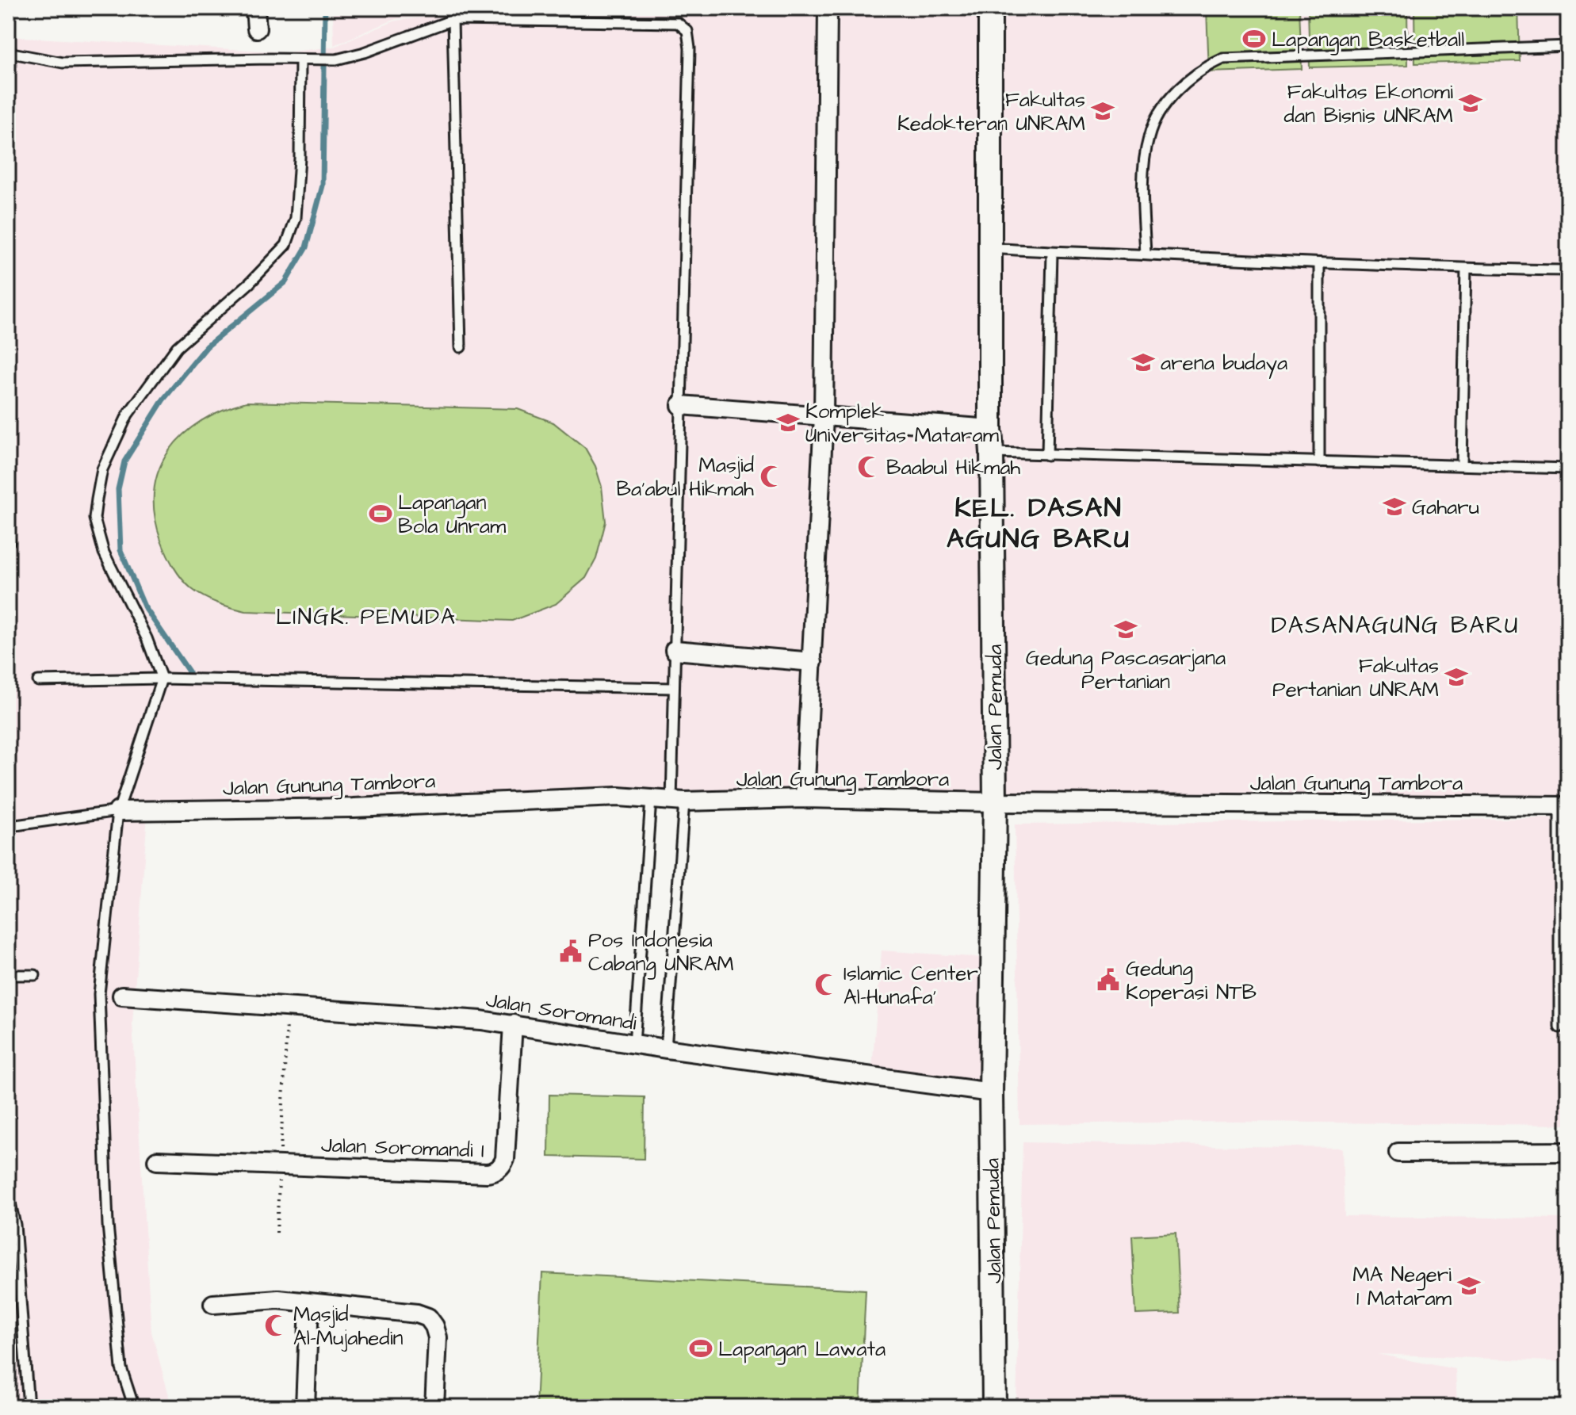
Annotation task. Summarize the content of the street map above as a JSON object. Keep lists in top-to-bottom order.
{
  "streets": {
    "street": [
      "Jalan Pemuda",
      "Jalan Gunung Tambora",
      "Jalan Soromandi",
      "Jalan Soromandi I"
    ]
  },
  "crossings": [
    ["Jalan Pemuda", "Jalan Gunung Tambora"],
    ["Jalan Pemuda", "Jalan Soromandi"],
    ["Jalan Soromandi", "Jalan Soromandi I"]
  ],
  "districts": ["KEL. DASAN AGUNG BARU", "LINGK. PEMUDA", "DASANAGUNG BARU"],
  "places": {
    "sports": ["Lapangan Basketball", "Lapangan Bola Unram", "Lapangan Lawata"],
    "school or university": [
      "Fakultas Ekonomi dan Bisnis UNRAM",
      "Fakultas Kedokteran UNRAM",
      "arena budaya",
      "Komplek Universitas Mataram",
      "Gaharu",
      "Gedung Pascasarjana Pertanian",
      "Fakultas Pertanian UNRAM",
      "MA Negeri 1 Mataram"
    ],
    "mosque": [
      "Baabul Hikmah",
      "Masjid Ba'abul Hikmah",
      "Islamic Center Al-Hunafa'",
      "Masjid Al-Mujahedin"
    ],
    "public building": ["Pos Indonesia Cabang UNRAM", "Gedung Koperasi NTB"]
  }
}
